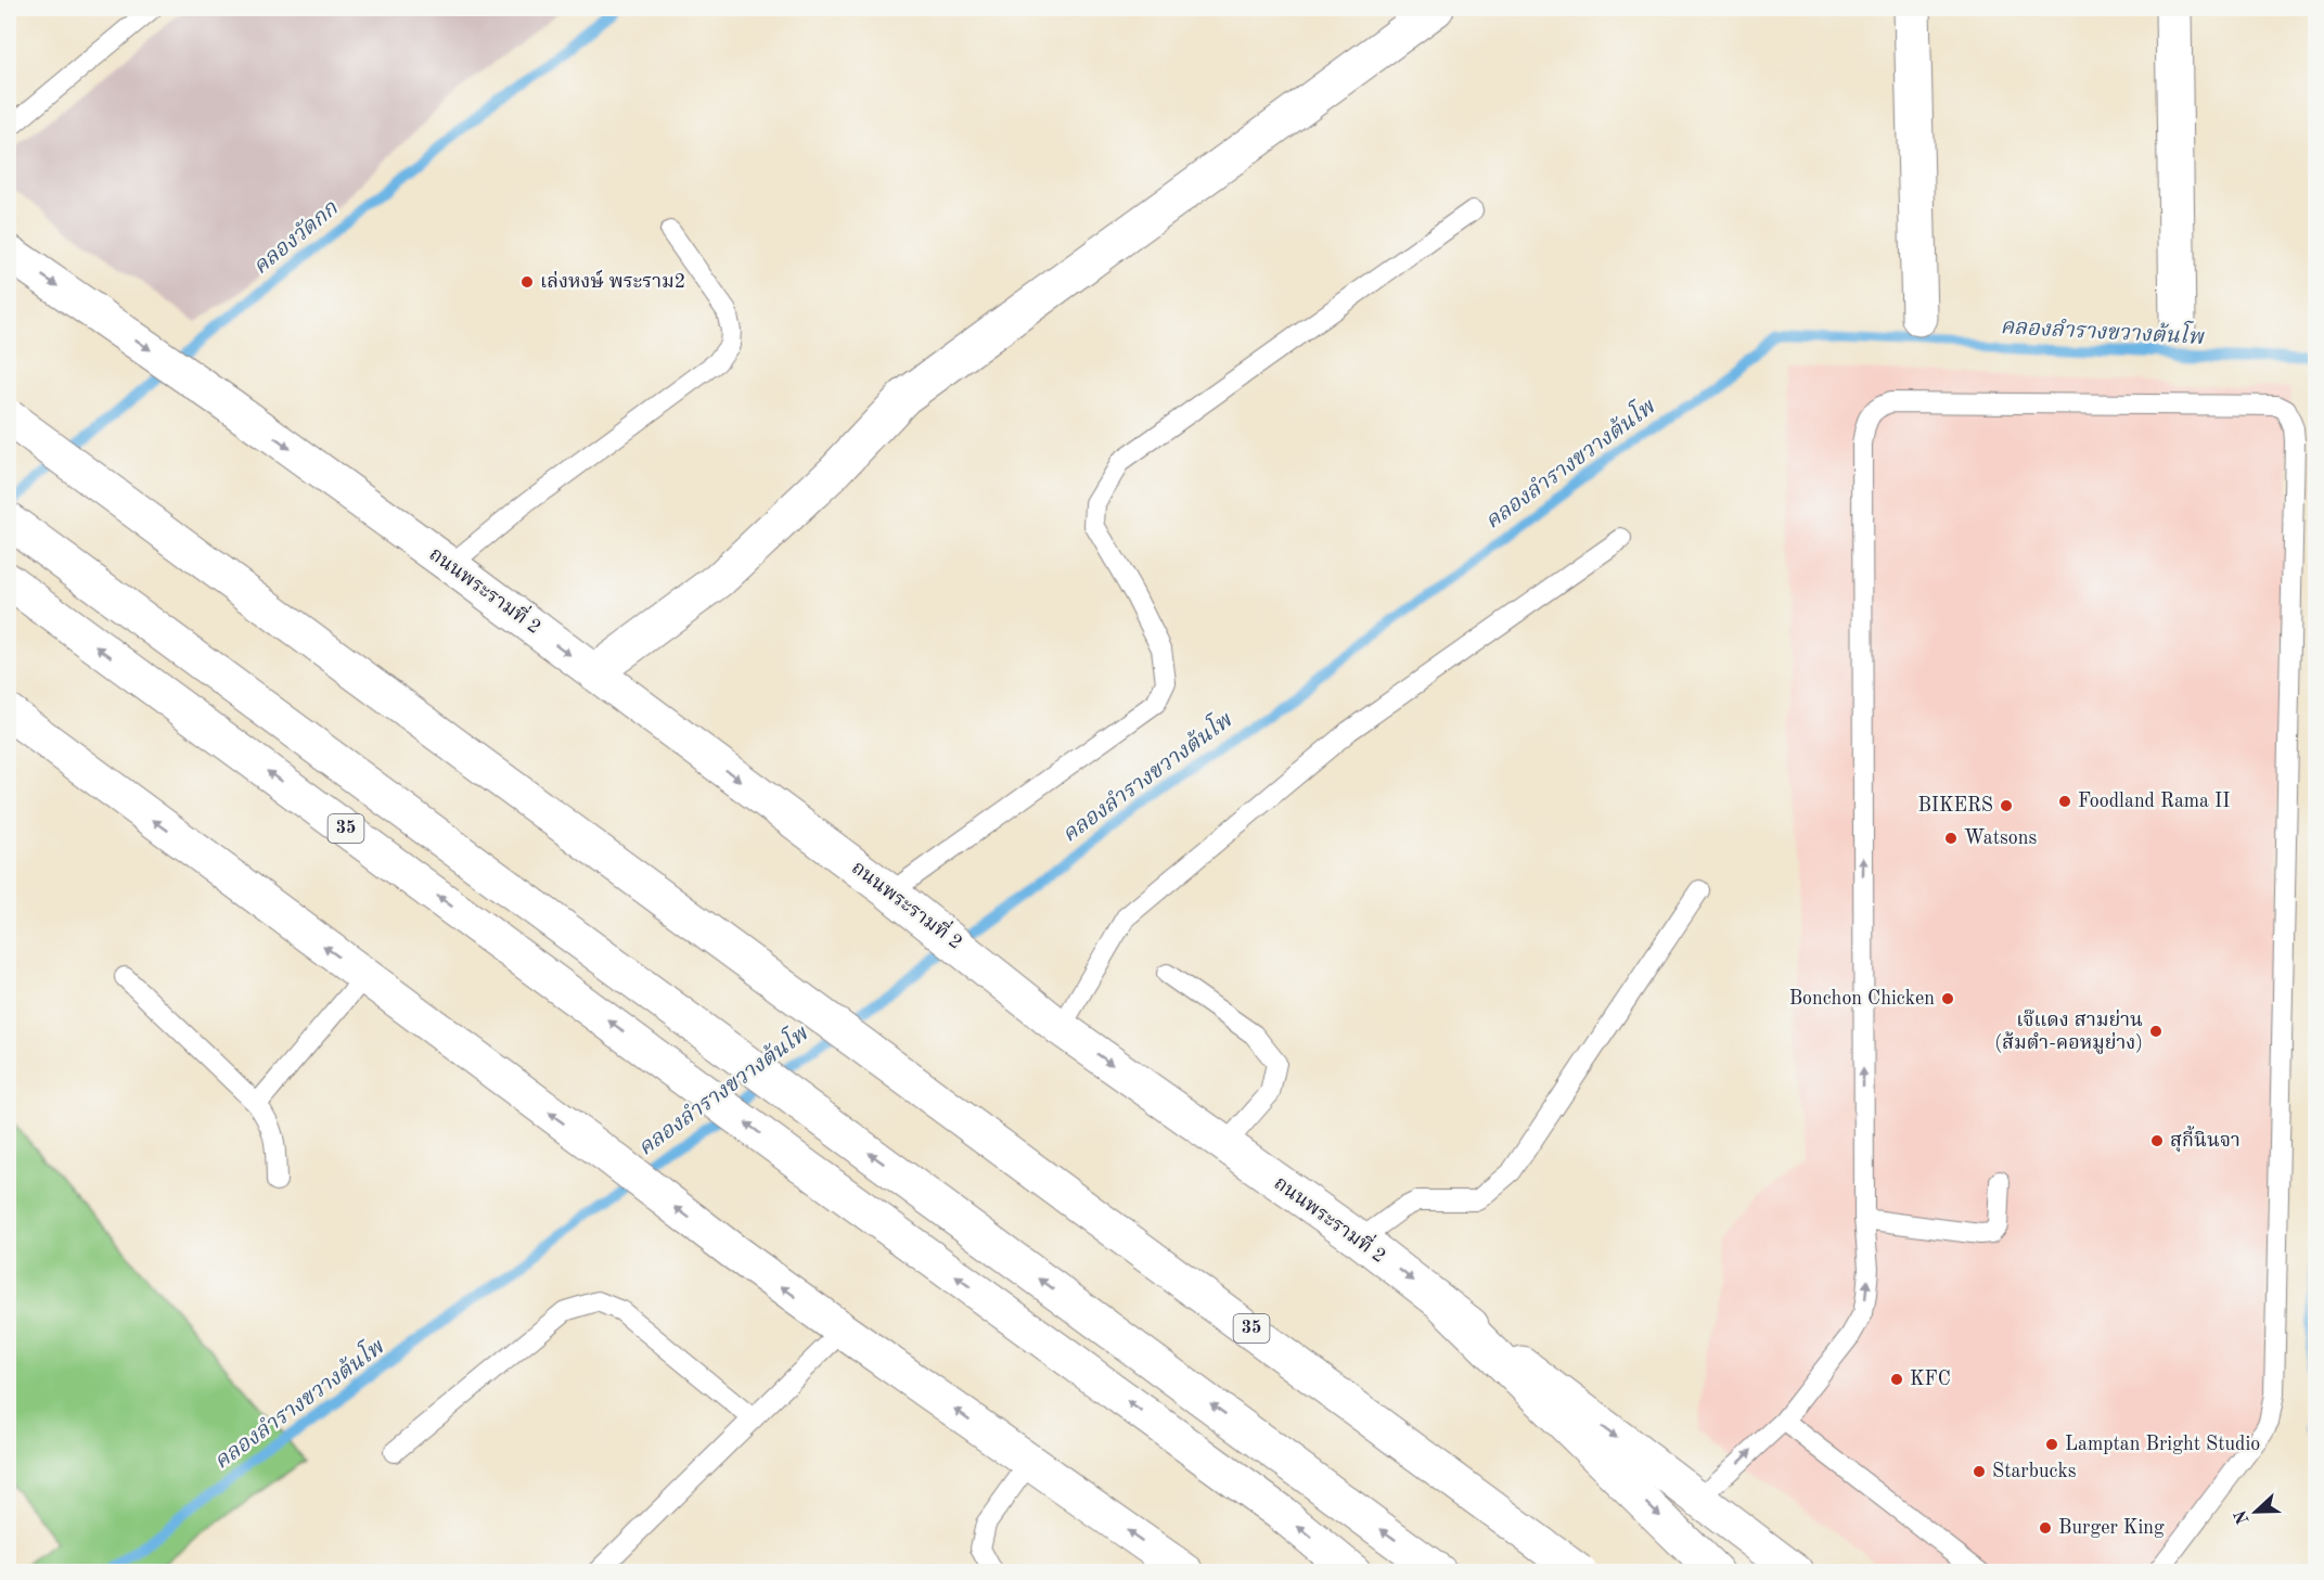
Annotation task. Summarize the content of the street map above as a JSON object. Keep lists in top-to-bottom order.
{
  "streets": {
    "main road": ["ถนนพระรามที่ 2", "35"]
  },
  "water": ["คลองวัดกก", "คลองลำรางขวางต้นโพ"],
  "places": [
    "เล่งหงษ์ พระราม2",
    "Foodland Rama II",
    "BIKERS",
    "Watsons",
    "Bonchon Chicken",
    "เจ๊แดง สามย่าน (ส้มตำ-คอหมูย่าง)",
    "สุกี้นินจา",
    "KFC",
    "Lamptan Bright Studio",
    "Starbucks",
    "Burger King"
  ],
  "north": "left"
}
